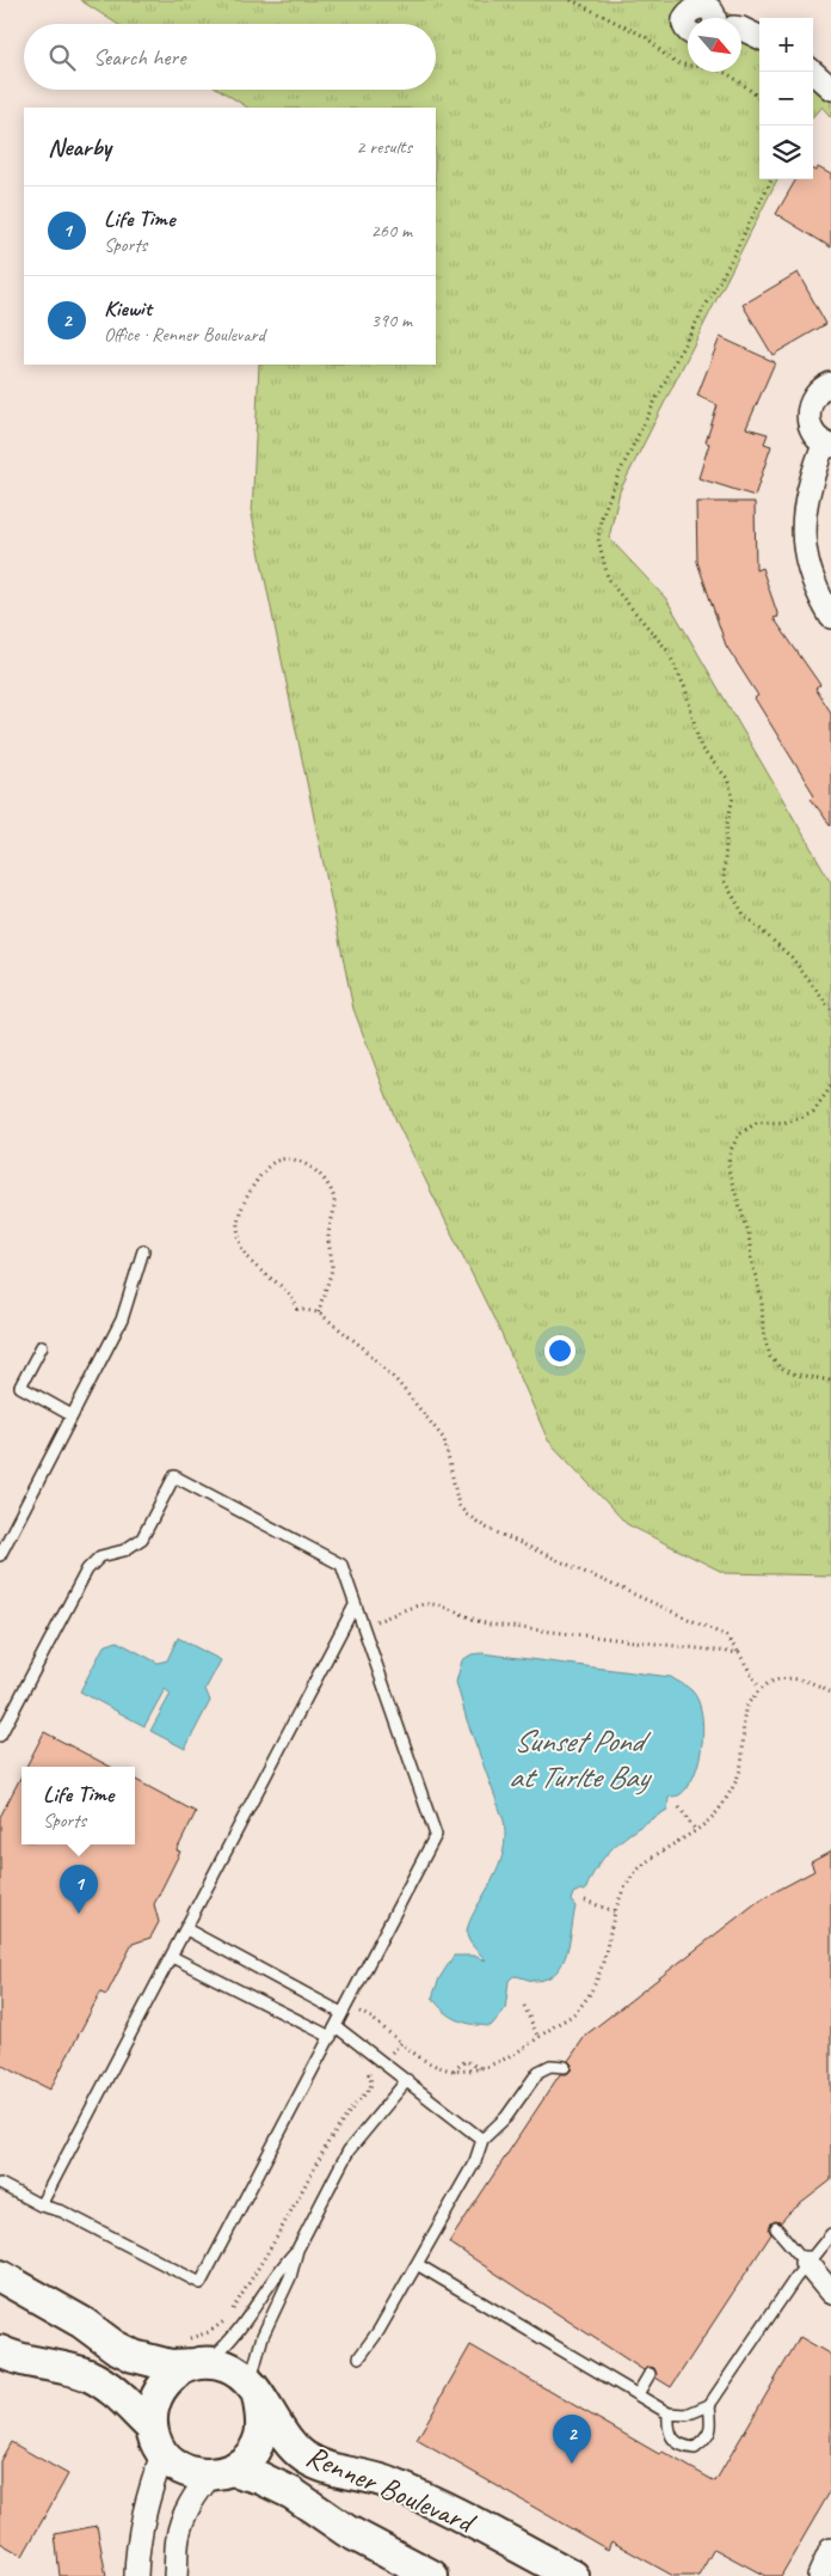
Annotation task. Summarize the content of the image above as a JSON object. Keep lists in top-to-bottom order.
{
  "streets": {
    "main road": ["Renner Boulevard"]
  },
  "water": ["Sunset Pond at Turlte Bay"],
  "north": "bottom right",
  "page": {
    "map_buttons": ["+", "−"],
    "search": "Search here",
    "heading": ["Nearby", "2 results"],
    "list": [
      {
        "mark": "1",
        "name": "Life Time",
        "note": "Sports",
        "value": "260 m"
      },
      {
        "mark": "2",
        "name": "Kiewit",
        "note": "Office · Renner Boulevard",
        "value": "390 m"
      }
    ],
    "popup": ["Life Time", "Sports"],
    "pins": ["1", "2"]
  }
}
